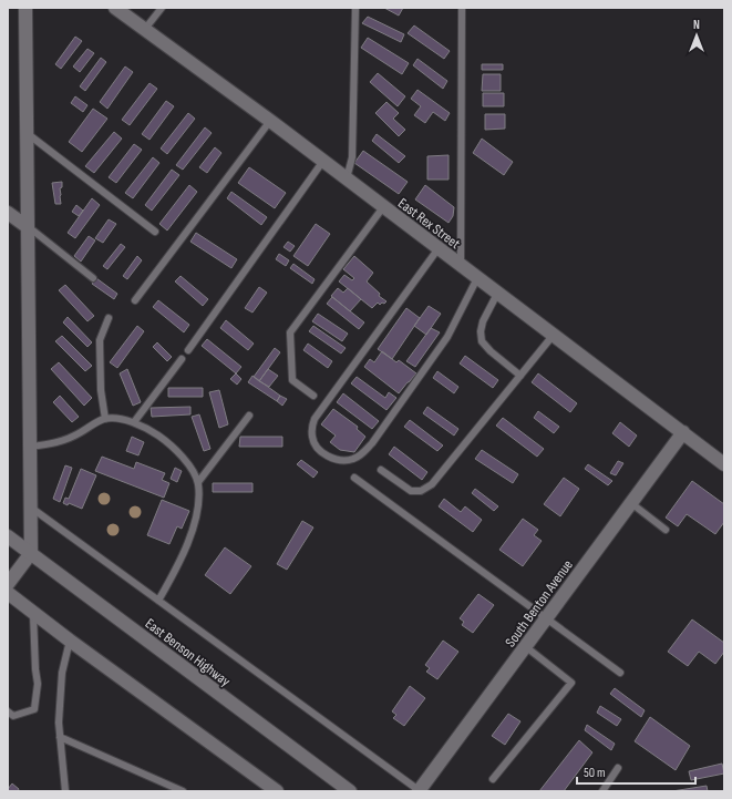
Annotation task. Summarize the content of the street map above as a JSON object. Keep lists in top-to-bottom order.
{
  "streets": {
    "street": ["East Rex Street", "South Benton Avenue", "East Benson Highway"]
  },
  "crossings": [
    ["East Rex Street", "South Benton Avenue"]
  ],
  "scale_bar": "50 m",
  "north": "top"
}
